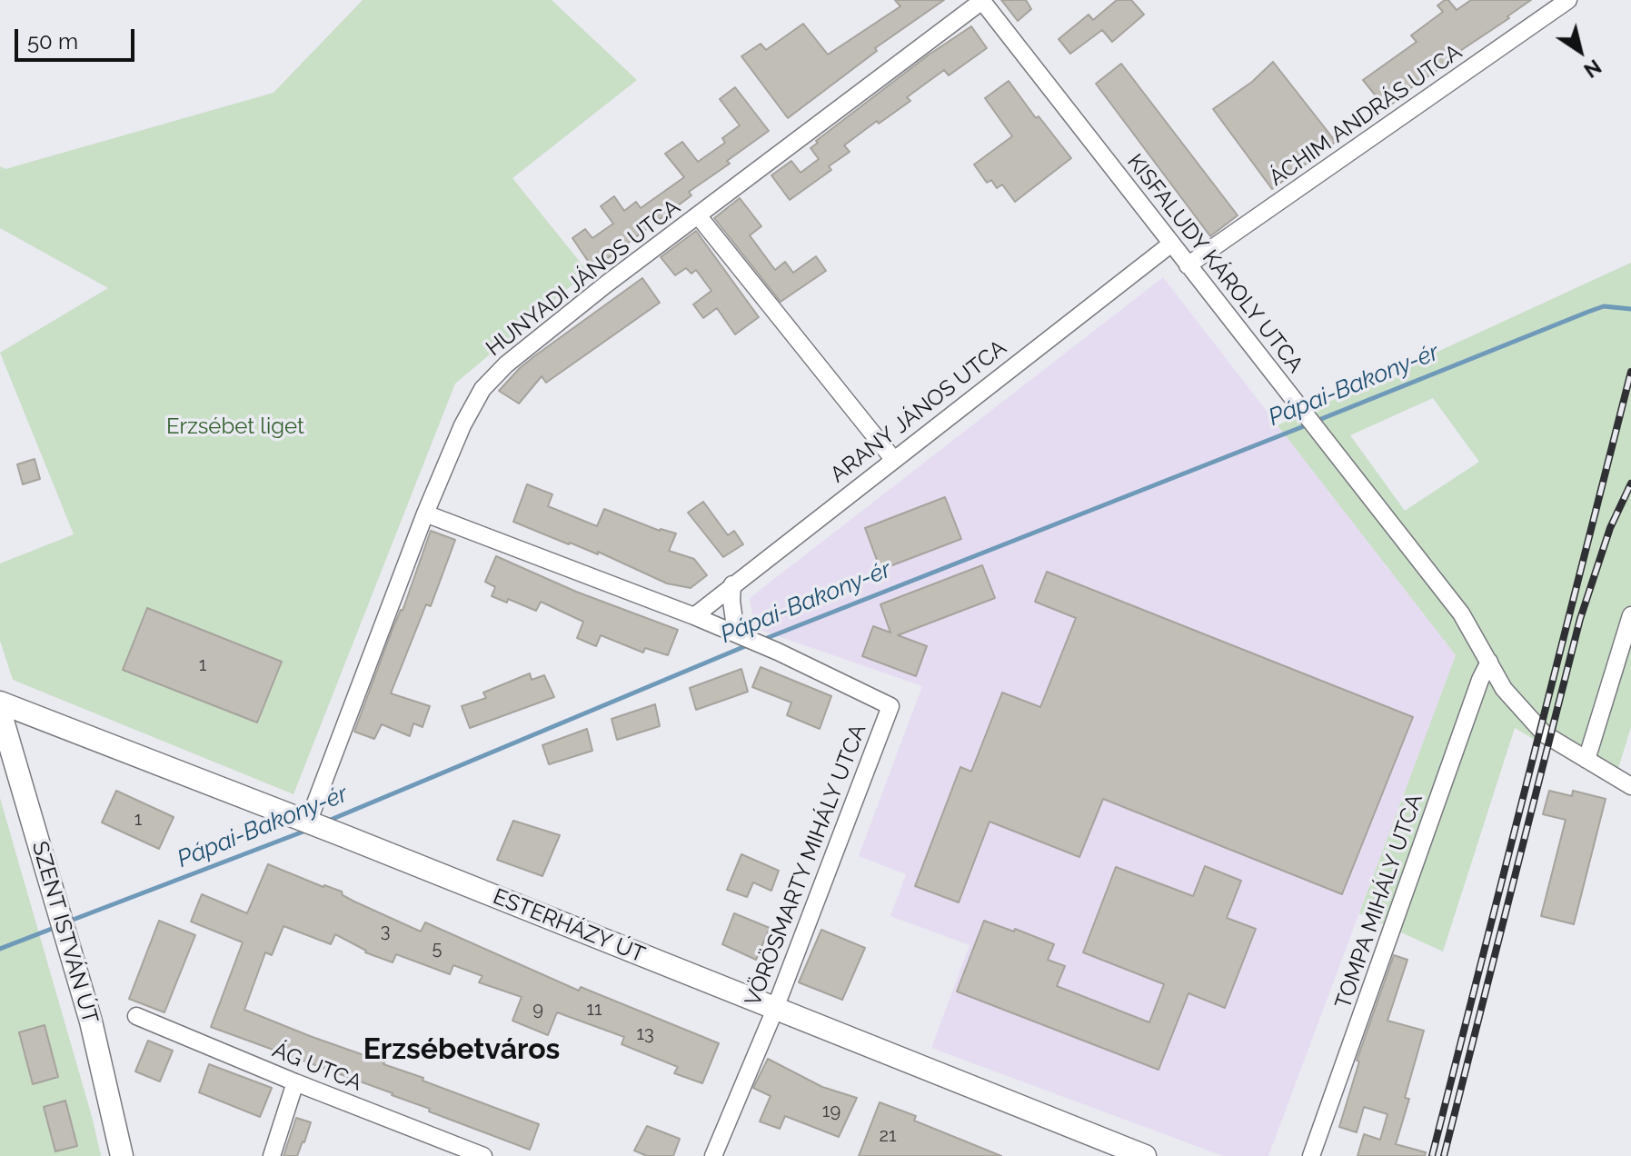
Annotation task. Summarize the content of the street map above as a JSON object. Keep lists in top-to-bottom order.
{
  "streets": {
    "street": [
      "ÁCHIM ANDRÁS UTCA",
      "KISFALUDY KÁROLY UTCA",
      "HUNYADI JÁNOS UTCA",
      "ARANY JÁNOS UTCA",
      "VÖRÖSMARTY MIHÁLY UTCA",
      "TOMPA MIHÁLY UTCA",
      "ESTERHÁZY ÚT",
      "SZENT ISTVÁN ÚT",
      "ÁG UTCA"
    ]
  },
  "crossings": [
    ["ÁCHIM ANDRÁS UTCA", "KISFALUDY KÁROLY UTCA"],
    ["KISFALUDY KÁROLY UTCA", "HUNYADI JÁNOS UTCA"],
    ["KISFALUDY KÁROLY UTCA", "ARANY JÁNOS UTCA"],
    ["KISFALUDY KÁROLY UTCA", "TOMPA MIHÁLY UTCA"],
    ["HUNYADI JÁNOS UTCA", "ESTERHÁZY ÚT"],
    ["VÖRÖSMARTY MIHÁLY UTCA", "ESTERHÁZY ÚT"]
  ],
  "districts": ["Erzsébetváros"],
  "water": ["Pápai-Bakony-ér"],
  "parks": ["Erzsébet liget"],
  "house_numbers": [
    "1",
    "1",
    "3",
    "5",
    "9",
    "11",
    "13",
    "19",
    "21"
  ],
  "scale_bar": "50 m",
  "north": "bottom right"
}
